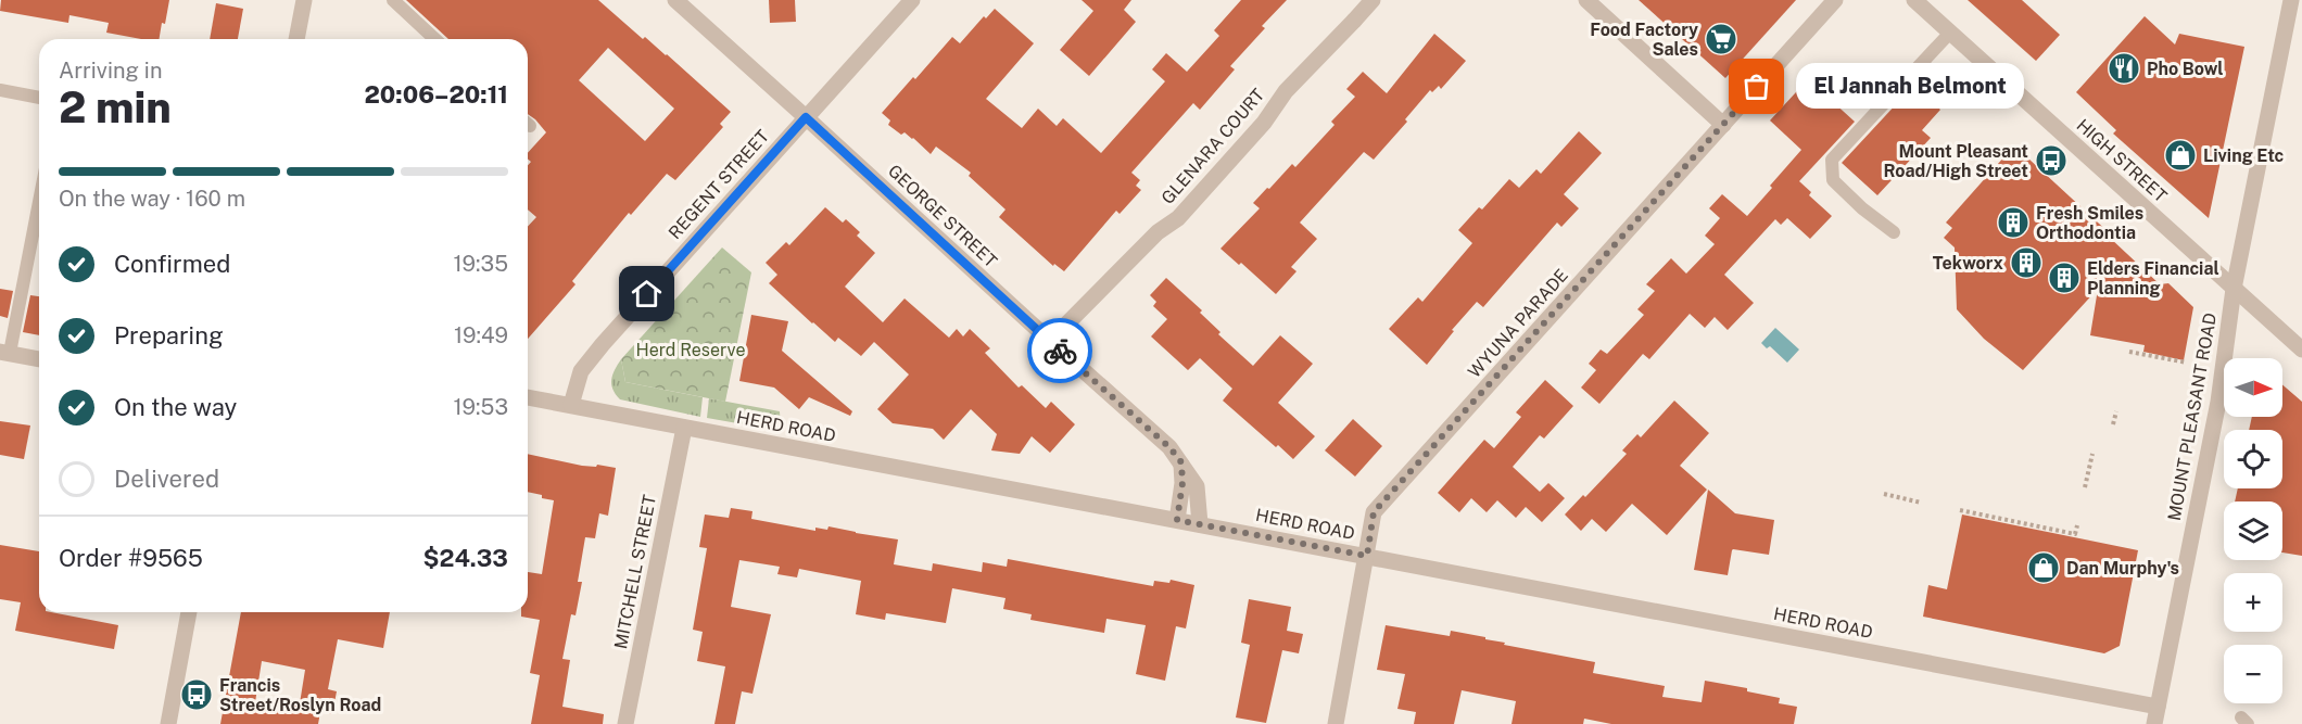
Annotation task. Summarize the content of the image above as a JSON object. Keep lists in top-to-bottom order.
{
  "streets": {
    "street": [
      "GLENARA COURT",
      "HIGH STREET",
      "REGENT STREET",
      "GEORGE STREET",
      "WYUNA PARADE",
      "MOUNT PLEASANT ROAD",
      "HERD ROAD",
      "MITCHELL STREET"
    ]
  },
  "crossings": [
    ["GLENARA COURT", "GEORGE STREET"],
    ["HIGH STREET", "MOUNT PLEASANT ROAD"],
    ["REGENT STREET", "GEORGE STREET"],
    ["REGENT STREET", "HERD ROAD"],
    ["GEORGE STREET", "HERD ROAD"],
    ["WYUNA PARADE", "HERD ROAD"],
    ["MOUNT PLEASANT ROAD", "HERD ROAD"],
    ["HERD ROAD", "MITCHELL STREET"]
  ],
  "parks": ["Herd Reserve"],
  "places": {
    "supermarket": ["Food Factory Sales"],
    "restaurant": ["Pho Bowl"],
    "other": ["El Jannah Belmont"],
    "shop": ["Living Etc", "Dan Murphy's"],
    "bus stop": ["Mount Pleasant Road/High Street", "Francis Street/Roslyn Road"],
    "building": ["Fresh Smiles Orthodontia", "Tekworx", "Elders Financial Planning"]
  },
  "north": "right",
  "page": {
    "heading": ["2 min", "Arriving in", "20:06–20:11"],
    "panel": ["Order #9565", "$24.33"],
    "bubble": "El Jannah Belmont",
    "bar": "On the way · 160 m",
    "list": [
      ["Confirmed", "19:35"],
      ["Preparing", "19:49"],
      ["On the way", "19:53"],
      "Delivered"
    ],
    "map_buttons": ["+", "−"]
  }
}
